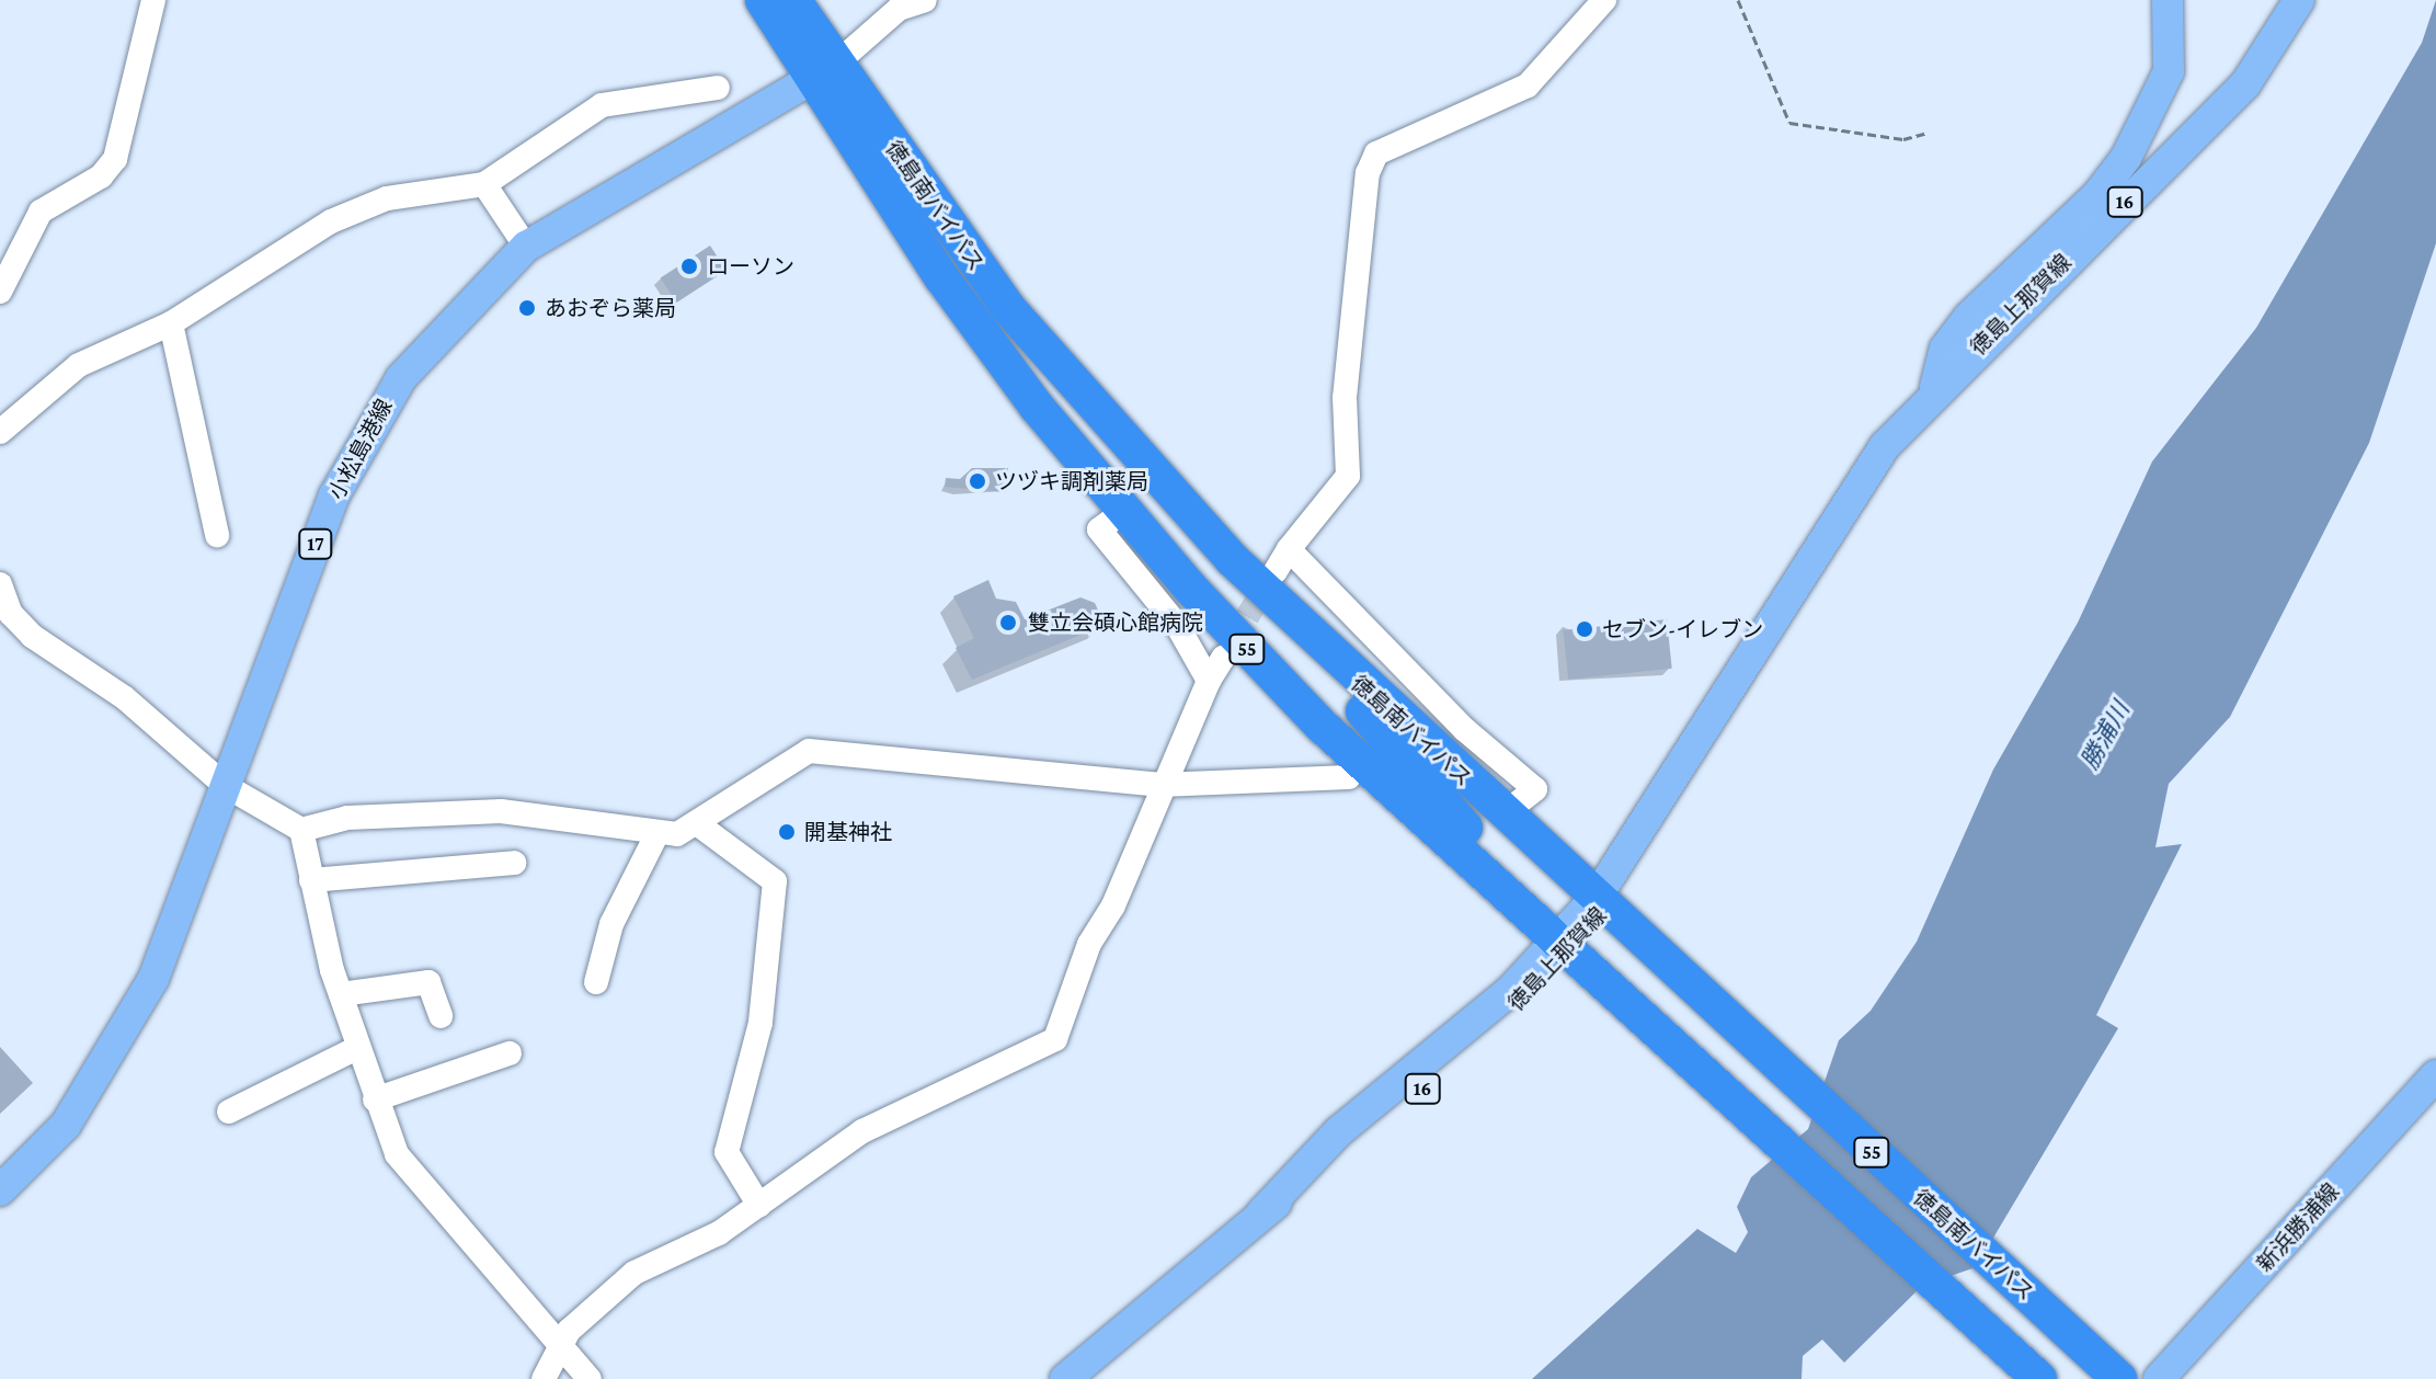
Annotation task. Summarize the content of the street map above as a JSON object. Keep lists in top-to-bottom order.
{
  "streets": {
    "highway": ["徳島南バイパス", "55"],
    "main road": [
      "16",
      "徳島上那賀線",
      "小松島港線",
      "17",
      "新浜勝浦線"
    ]
  },
  "crossings": [
    ["徳島南バイパス", "徳島上那賀線"],
    ["徳島南バイパス", "小松島港線"]
  ],
  "water": ["勝浦川"],
  "places": [
    "ローソン",
    "あおぞら薬局",
    "ツヅキ調剤薬局",
    "雙立会碩心館病院",
    "セブン-イレブン",
    "開基神社"
  ]
}
